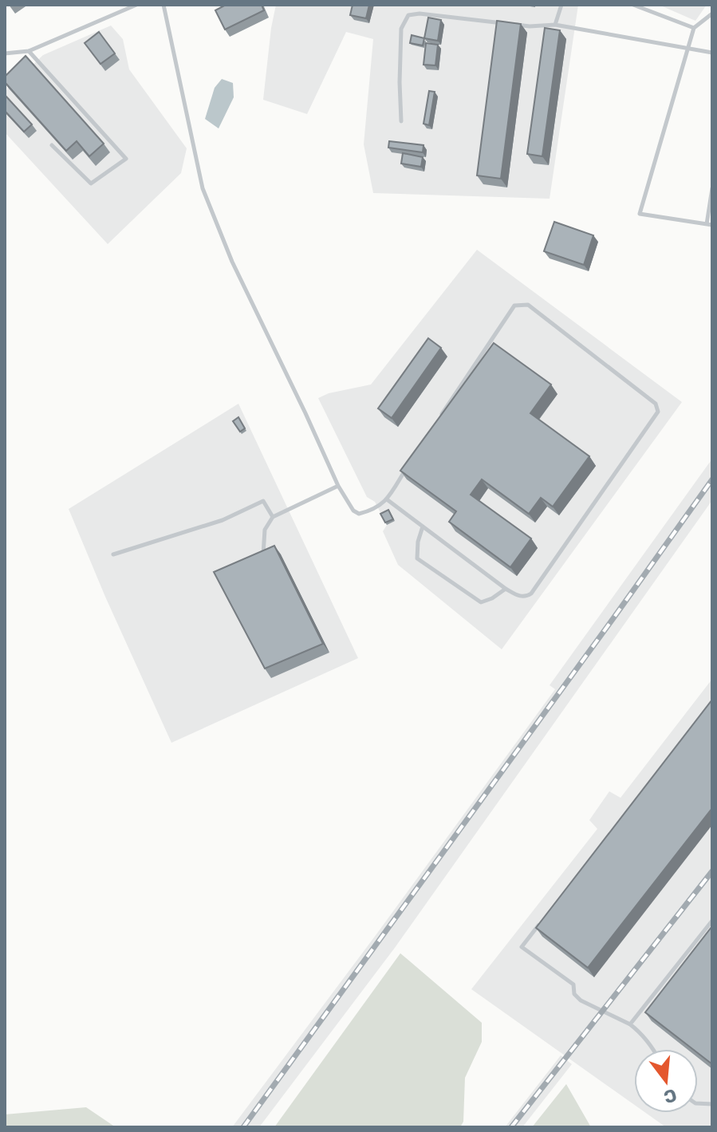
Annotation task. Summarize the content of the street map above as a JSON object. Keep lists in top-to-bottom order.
{
  "north": "bottom"
}
